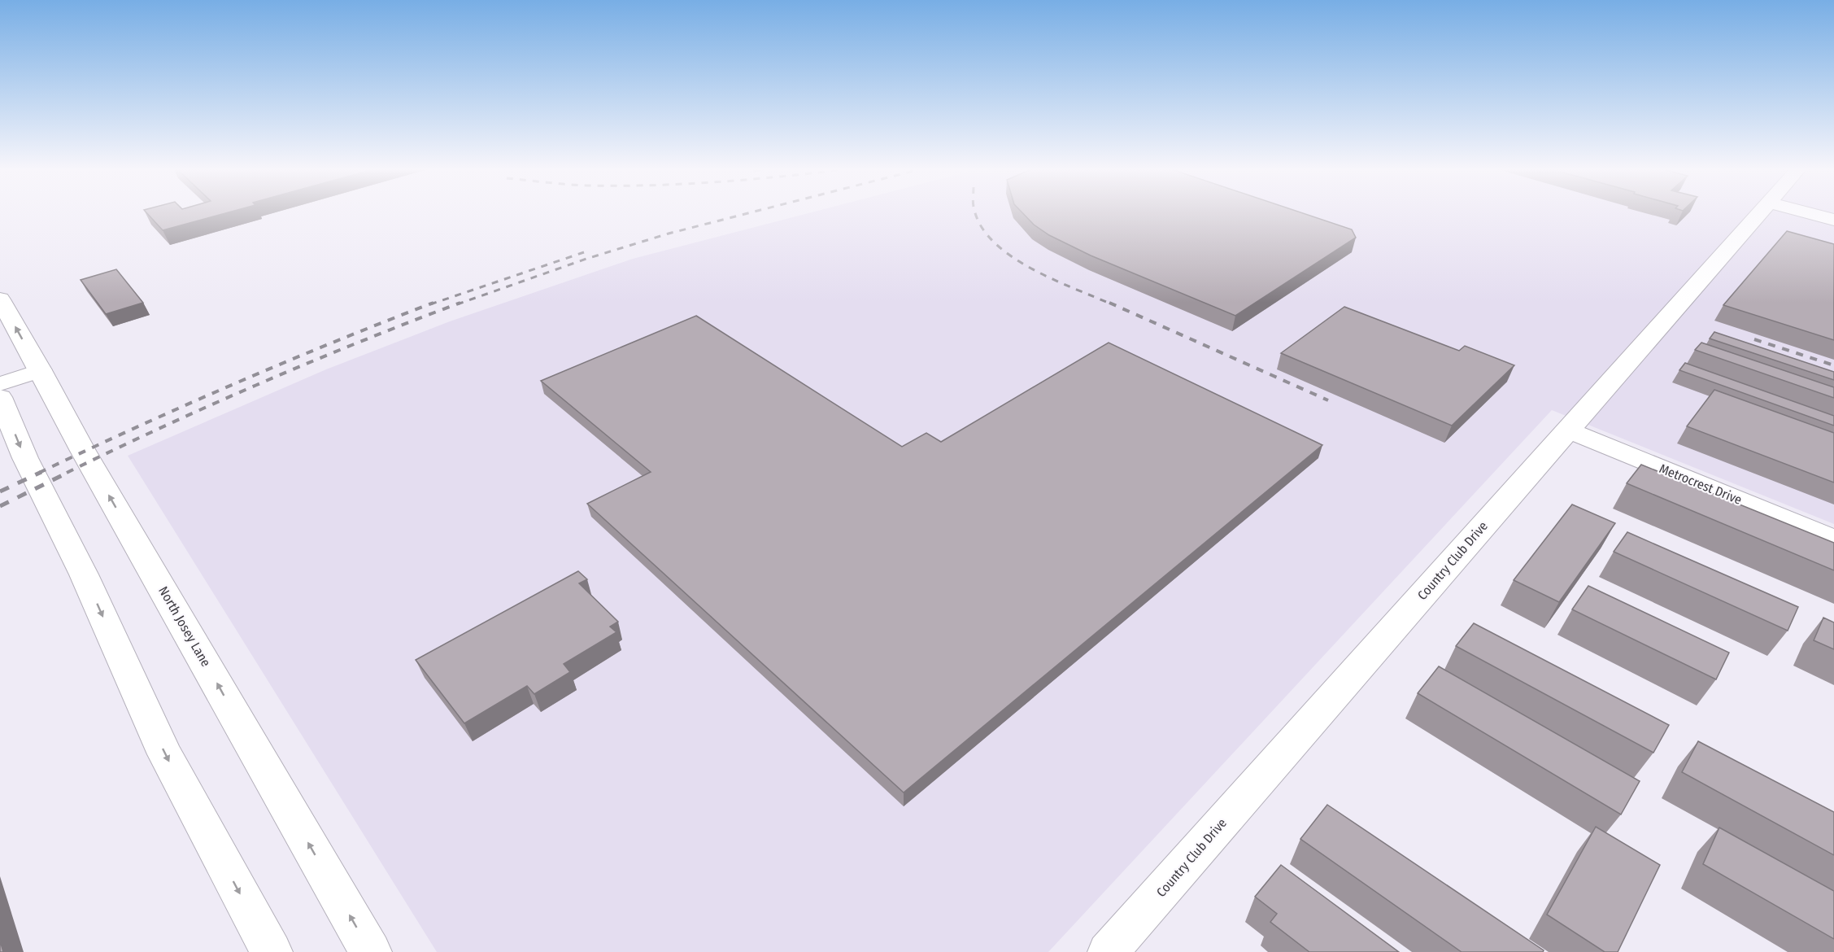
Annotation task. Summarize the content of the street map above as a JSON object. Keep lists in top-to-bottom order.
{
  "streets": {
    "main road": ["North Josey Lane"],
    "street": ["Metrocrest Drive", "Country Club Drive"]
  },
  "crossings": [
    ["Metrocrest Drive", "Country Club Drive"]
  ]
}
